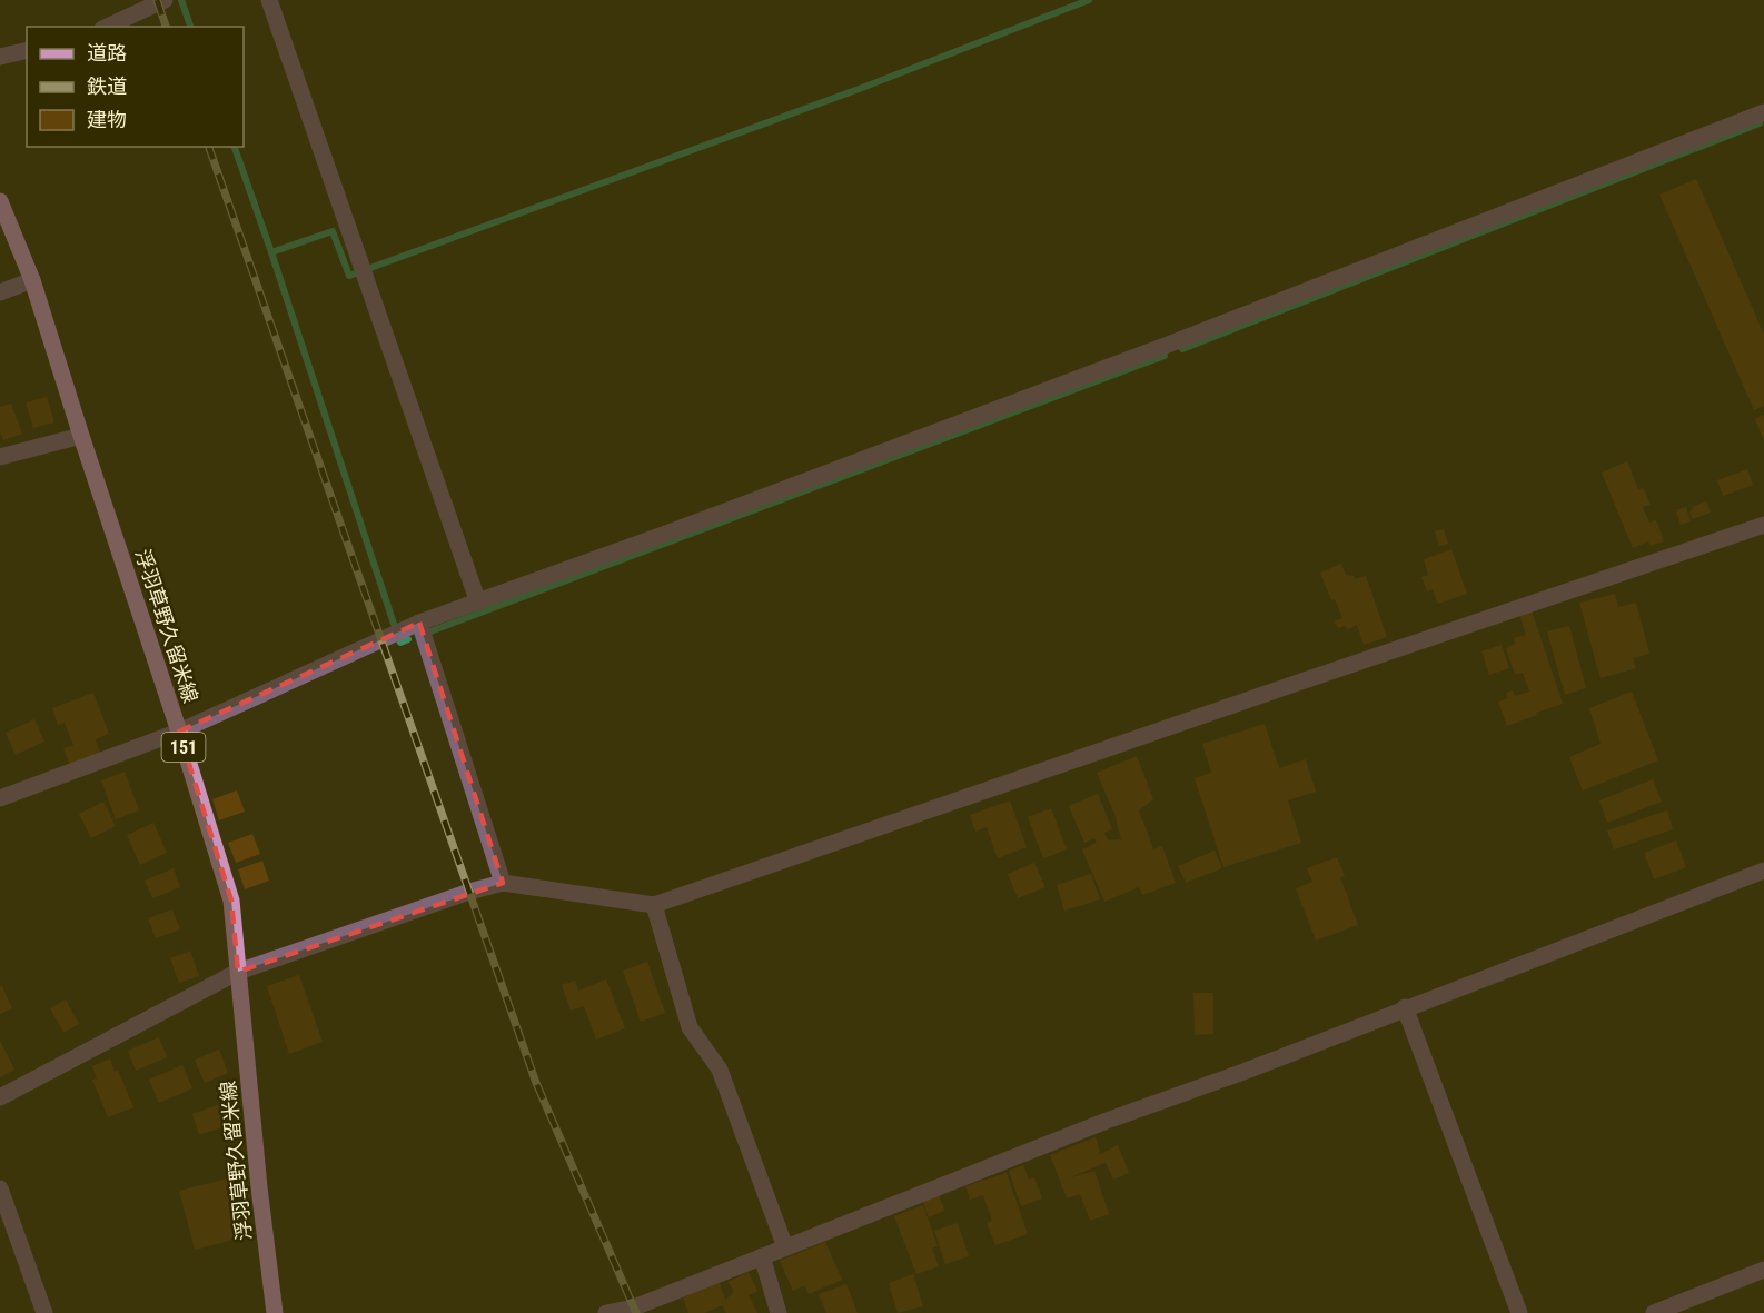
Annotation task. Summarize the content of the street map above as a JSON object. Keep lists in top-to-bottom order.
{
  "streets": {
    "main road": ["浮羽草野久留米線", "151"]
  },
  "legend": ["道路", "鉄道", "建物"]
}
